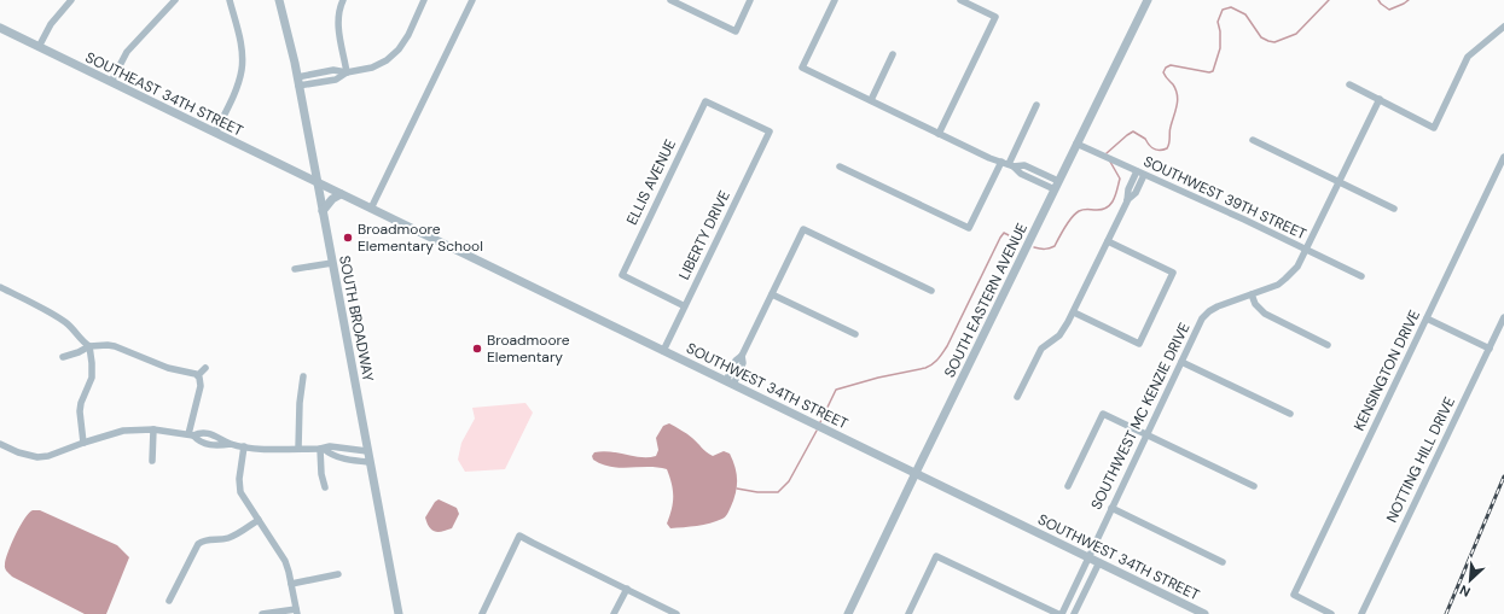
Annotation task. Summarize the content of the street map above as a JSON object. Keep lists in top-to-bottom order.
{
  "streets": {
    "street": [
      "SOUTHEAST 34TH STREET",
      "ELLIS AVENUE",
      "SOUTHWEST 39TH STREET",
      "LIBERTY DRIVE",
      "SOUTH EASTERN AVENUE",
      "SOUTH BROADWAY",
      "KENSINGTON DRIVE",
      "SOUTHWEST 34TH STREET",
      "SOUTHWEST MC KENZIE DRIVE",
      "NOTTING HILL DRIVE"
    ]
  },
  "crossings": [
    ["SOUTHEAST 34TH STREET", "SOUTH BROADWAY"],
    ["SOUTHEAST 34TH STREET", "SOUTHWEST 34TH STREET"],
    ["ELLIS AVENUE", "LIBERTY DRIVE"],
    ["SOUTHWEST 39TH STREET", "SOUTH EASTERN AVENUE"],
    ["SOUTHWEST 39TH STREET", "SOUTHWEST MC KENZIE DRIVE"],
    ["LIBERTY DRIVE", "SOUTHWEST 34TH STREET"],
    ["SOUTH EASTERN AVENUE", "SOUTHWEST 34TH STREET"],
    ["SOUTH BROADWAY", "SOUTHWEST 34TH STREET"],
    ["SOUTHWEST 34TH STREET", "SOUTHWEST MC KENZIE DRIVE"]
  ],
  "places": ["Broadmoore Elementary School", "Broadmoore Elementary"],
  "north": "bottom left"
}
